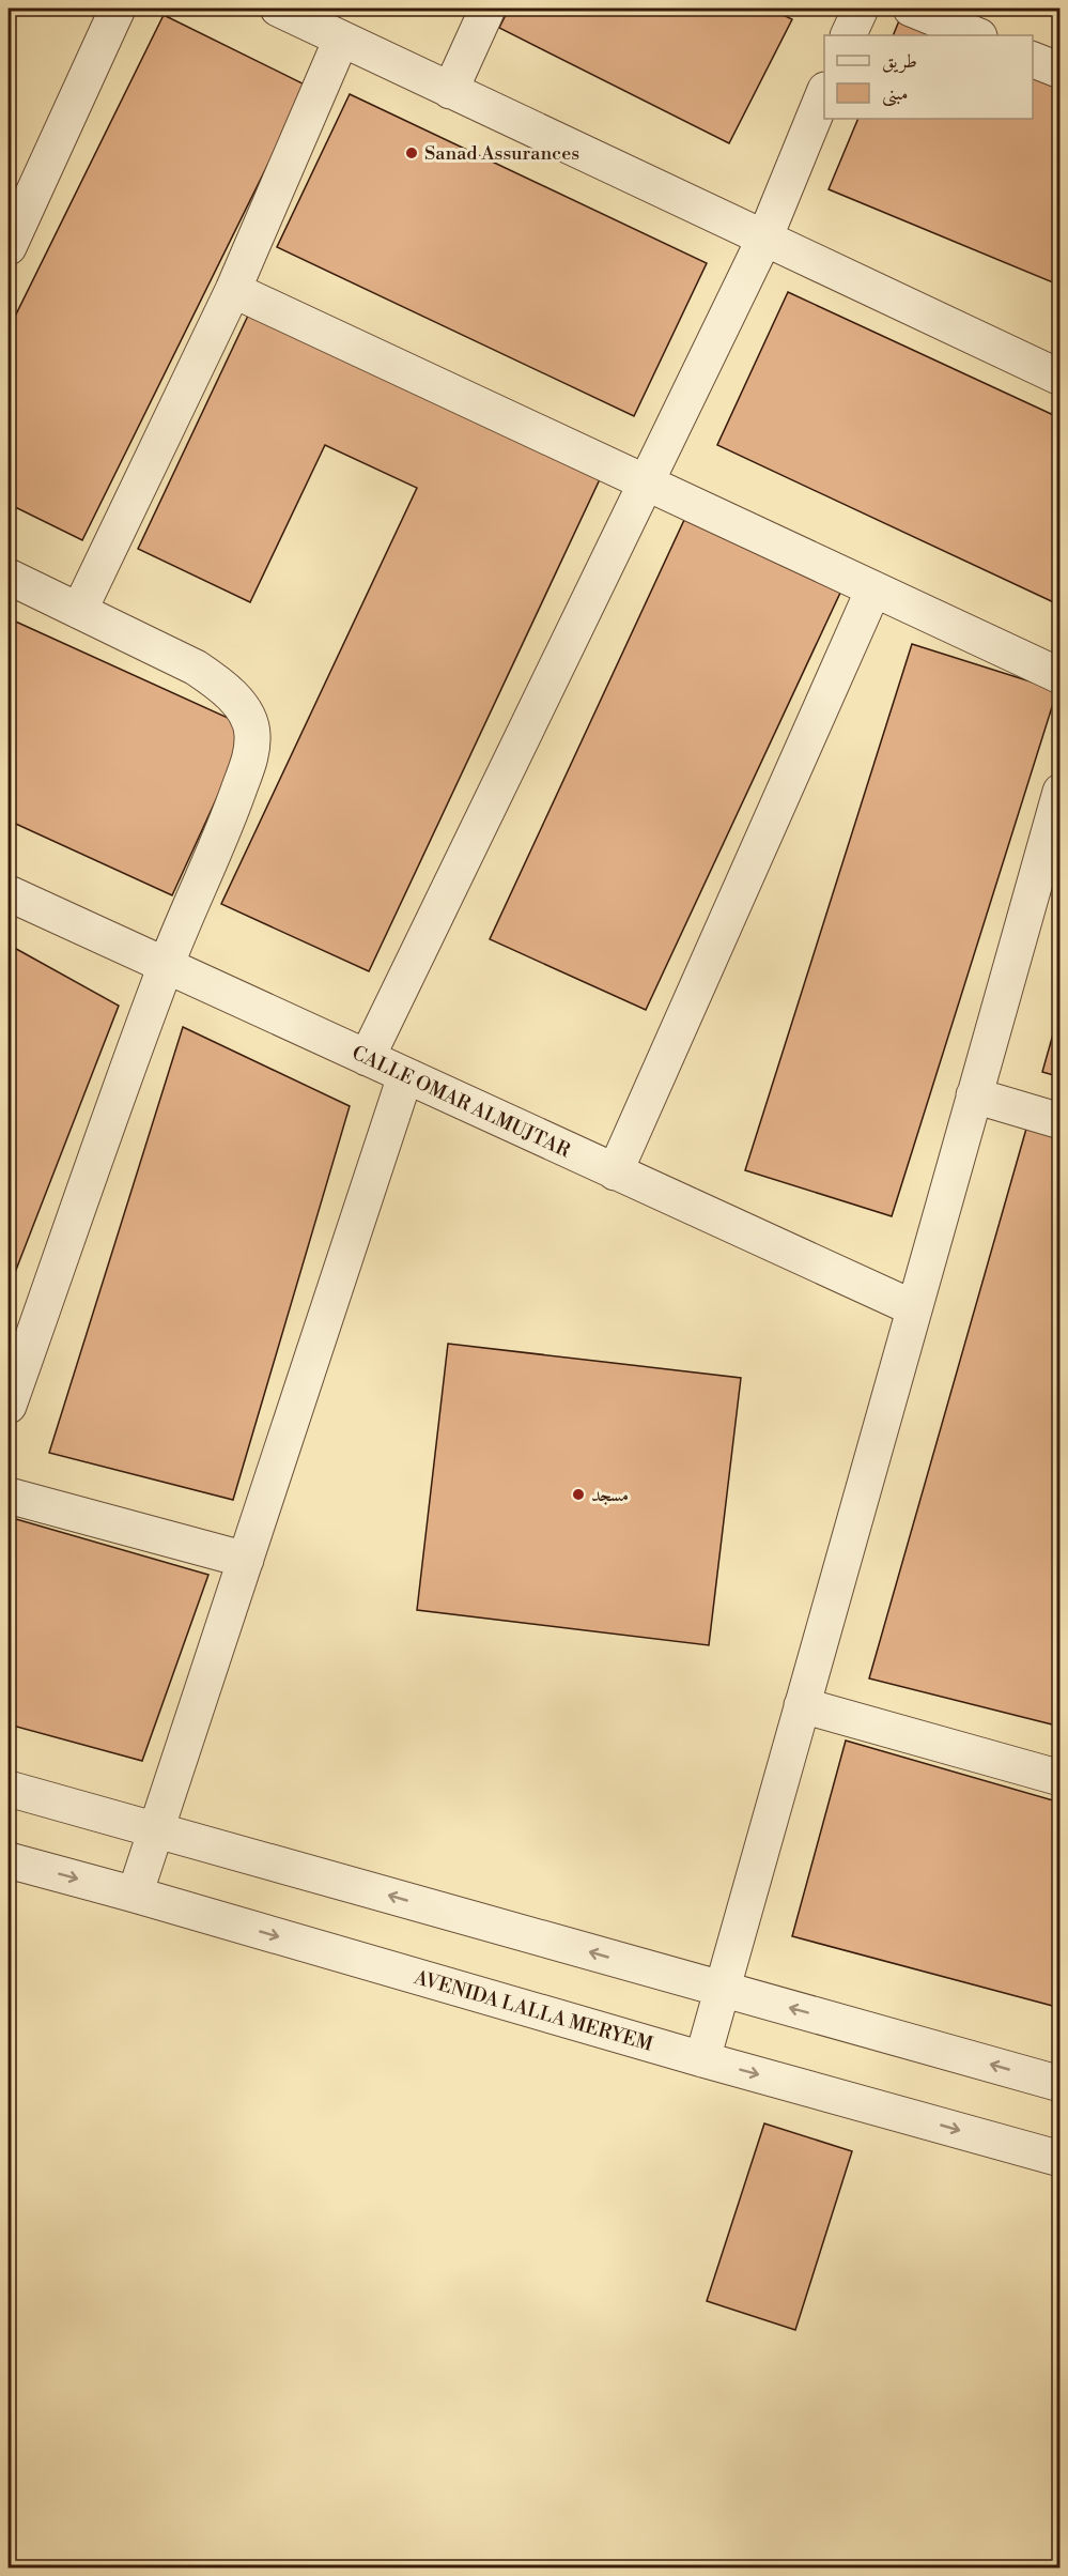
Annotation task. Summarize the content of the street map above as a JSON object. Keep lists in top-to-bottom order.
{
  "streets": {
    "street": ["CALLE OMAR ALMUJTAR", "AVENIDA LALLA MERYEM"]
  },
  "places": ["Sanad Assurances", "مسجد"],
  "legend": ["طريق", "مبنى"]
}
